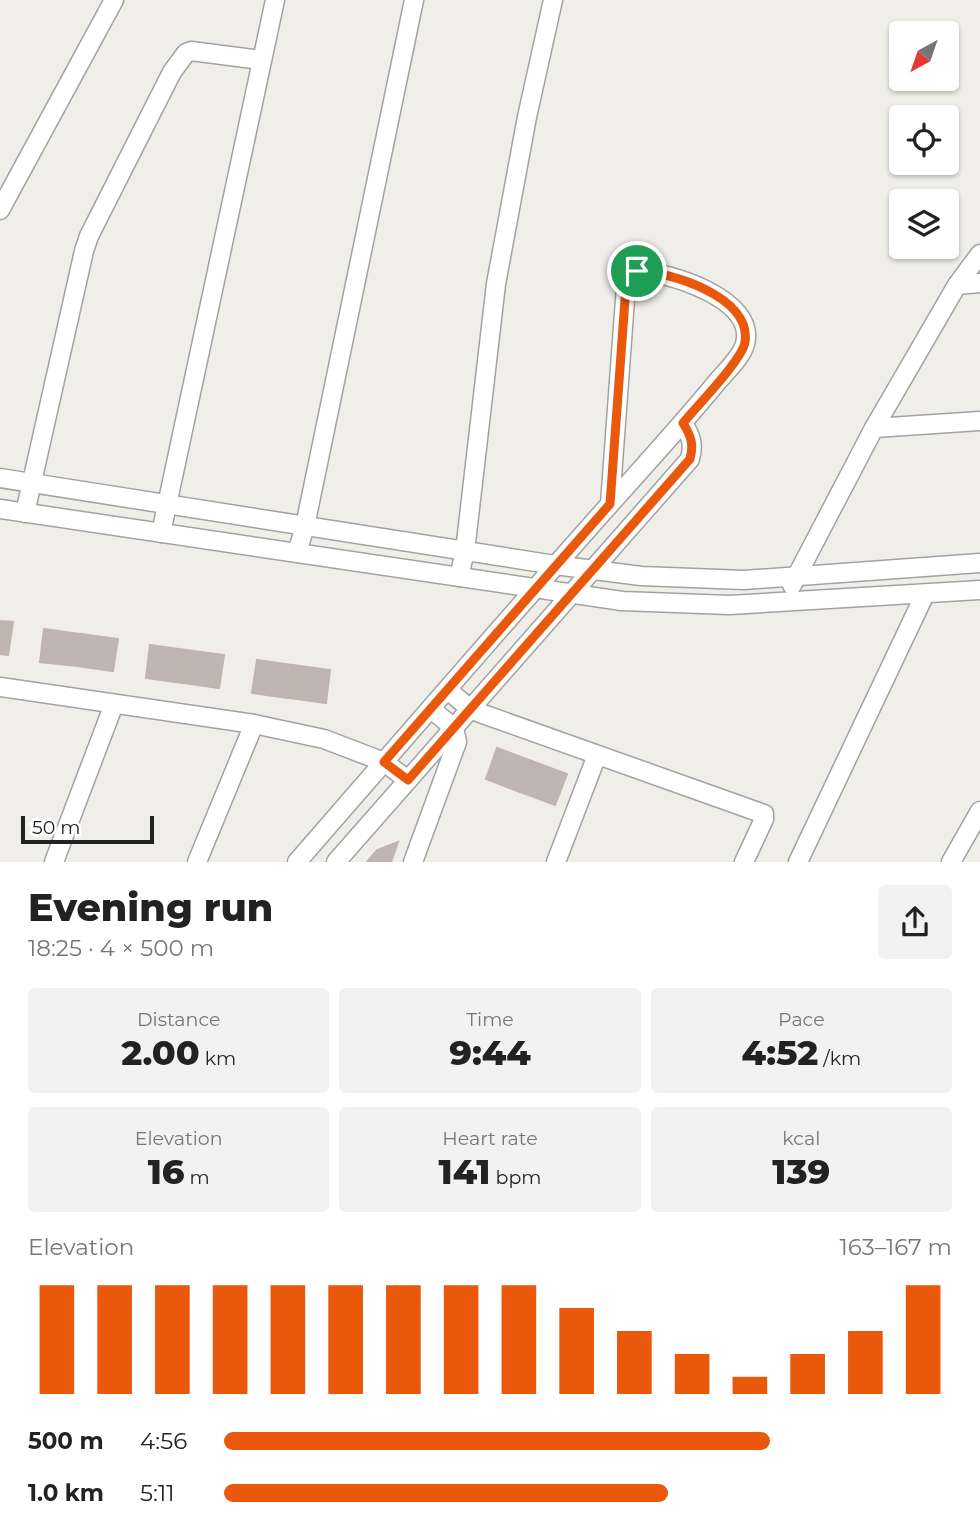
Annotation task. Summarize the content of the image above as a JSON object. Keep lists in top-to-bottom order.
{
  "scale_bar": "50 m",
  "north": "bottom left",
  "page": {
    "scale": "50 m",
    "heading": ["Evening run", "18:25 · 4 × 500 m"],
    "stats": [
      ["Distance", "2.00 km"],
      ["Time", "9:44"],
      ["Pace", "4:52 /km"],
      ["Elevation", "16 m"],
      ["Heart rate", "141 bpm"],
      ["kcal", "139"]
    ],
    "chart": ["Elevation", "163–167 m"],
    "list": [
      {
        "name": "500 m",
        "note": "4:56"
      },
      {
        "name": "1.0 km",
        "note": "5:11"
      }
    ]
  }
}
